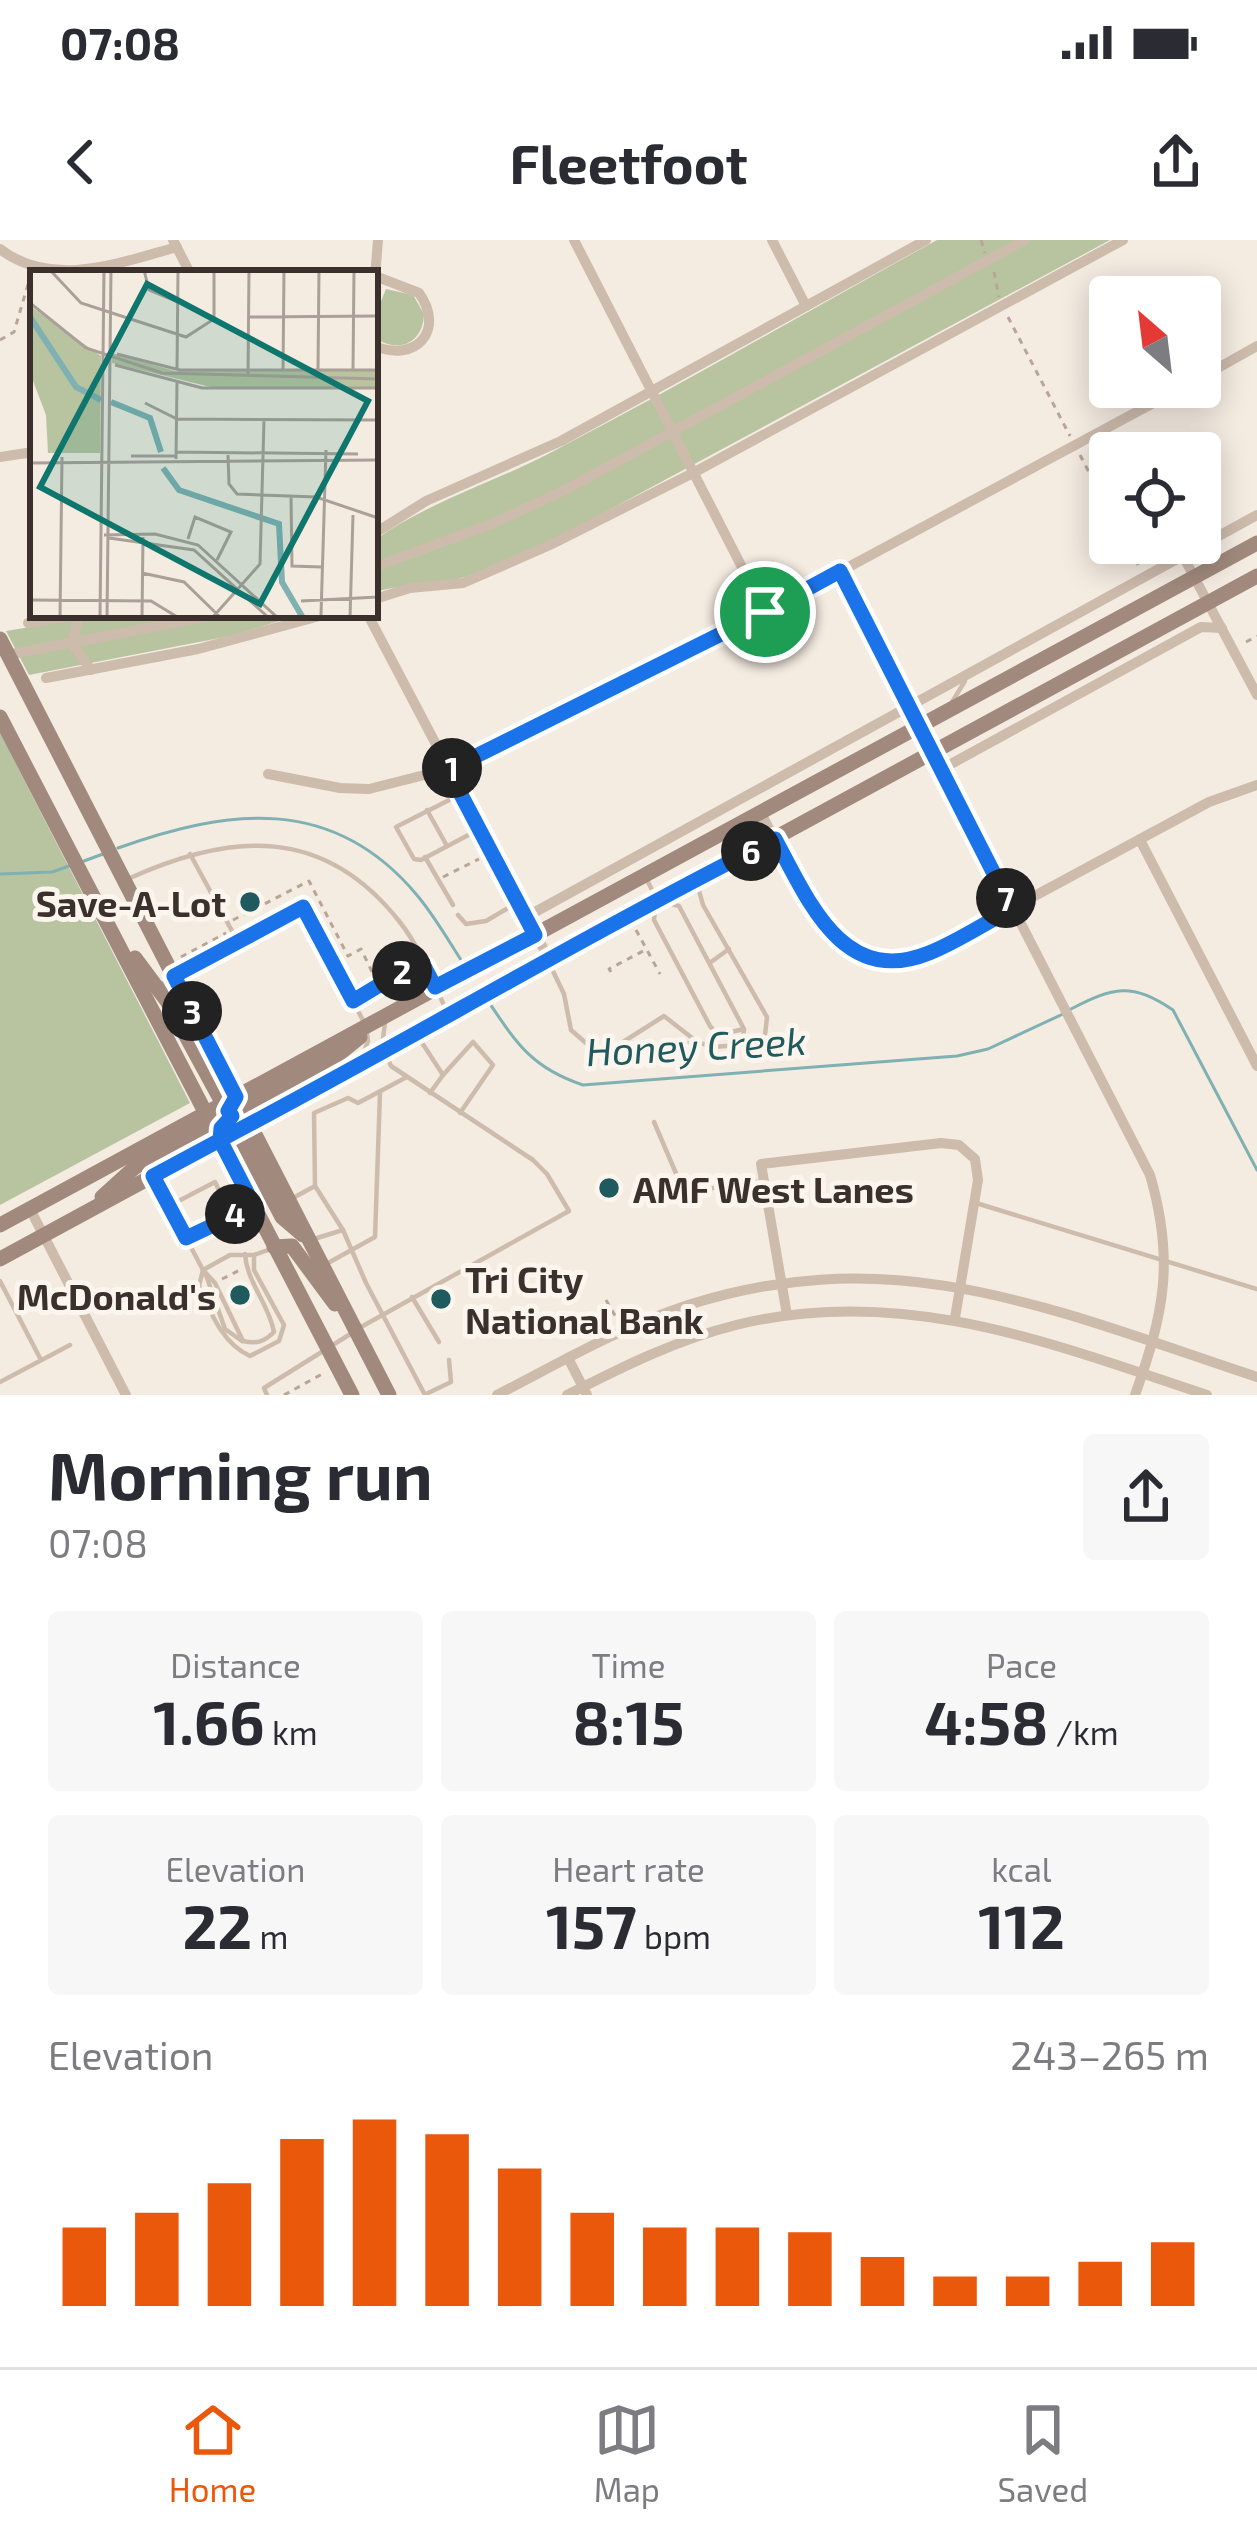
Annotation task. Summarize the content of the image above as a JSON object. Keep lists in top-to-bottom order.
{
  "water": ["Honey Creek"],
  "places": [
    "Save-A-Lot",
    "AMF West Lanes",
    "McDonald's",
    "Tri City National Bank"
  ],
  "north": "top left",
  "page": {
    "status": "07:08",
    "header": "Fleetfoot",
    "pins": [
      "1",
      "6",
      "7",
      "2",
      "3",
      "4"
    ],
    "heading": ["Morning run", "07:08"],
    "stats": [
      ["Distance", "1.66 km"],
      ["Time", "8:15"],
      ["Pace", "4:58 /km"],
      ["Elevation", "22 m"],
      ["Heart rate", "157 bpm"],
      ["kcal", "112"]
    ],
    "chart": ["Elevation", "243–265 m"],
    "tabs": ["Home", "Map", "Saved"]
  }
}
